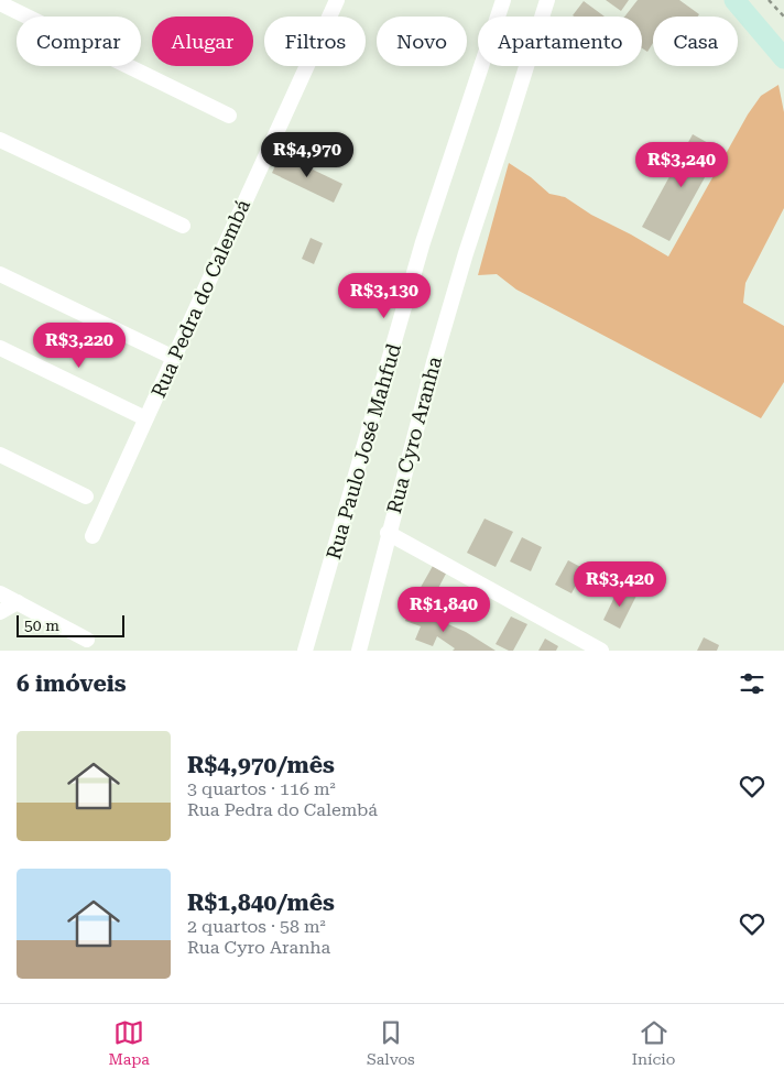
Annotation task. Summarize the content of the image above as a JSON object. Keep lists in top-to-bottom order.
{
  "streets": {
    "street": ["Rua Pedra do Calembá", "Rua Cyro Aranha", "Rua Paulo José Mahfud"]
  },
  "scale_bar": "50 m",
  "page": {
    "chip": [
      "Comprar",
      "Alugar",
      "Filtros",
      "Novo",
      "Apartamento",
      "Casa"
    ],
    "price": [
      "R$4,970",
      "R$3,240",
      "R$3,130",
      "R$3,220",
      "R$3,420",
      "R$1,840"
    ],
    "scale": "50 m",
    "heading": "6 imóveis",
    "list": [
      {
        "name": "R$4,970/mês",
        "note": "3 quartos · 116 m² · Rua Pedra do Calembá"
      },
      {
        "name": "R$1,840/mês",
        "note": "2 quartos · 58 m² · Rua Cyro Aranha"
      }
    ],
    "tabs": ["Mapa", "Salvos", "Início"]
  }
}
